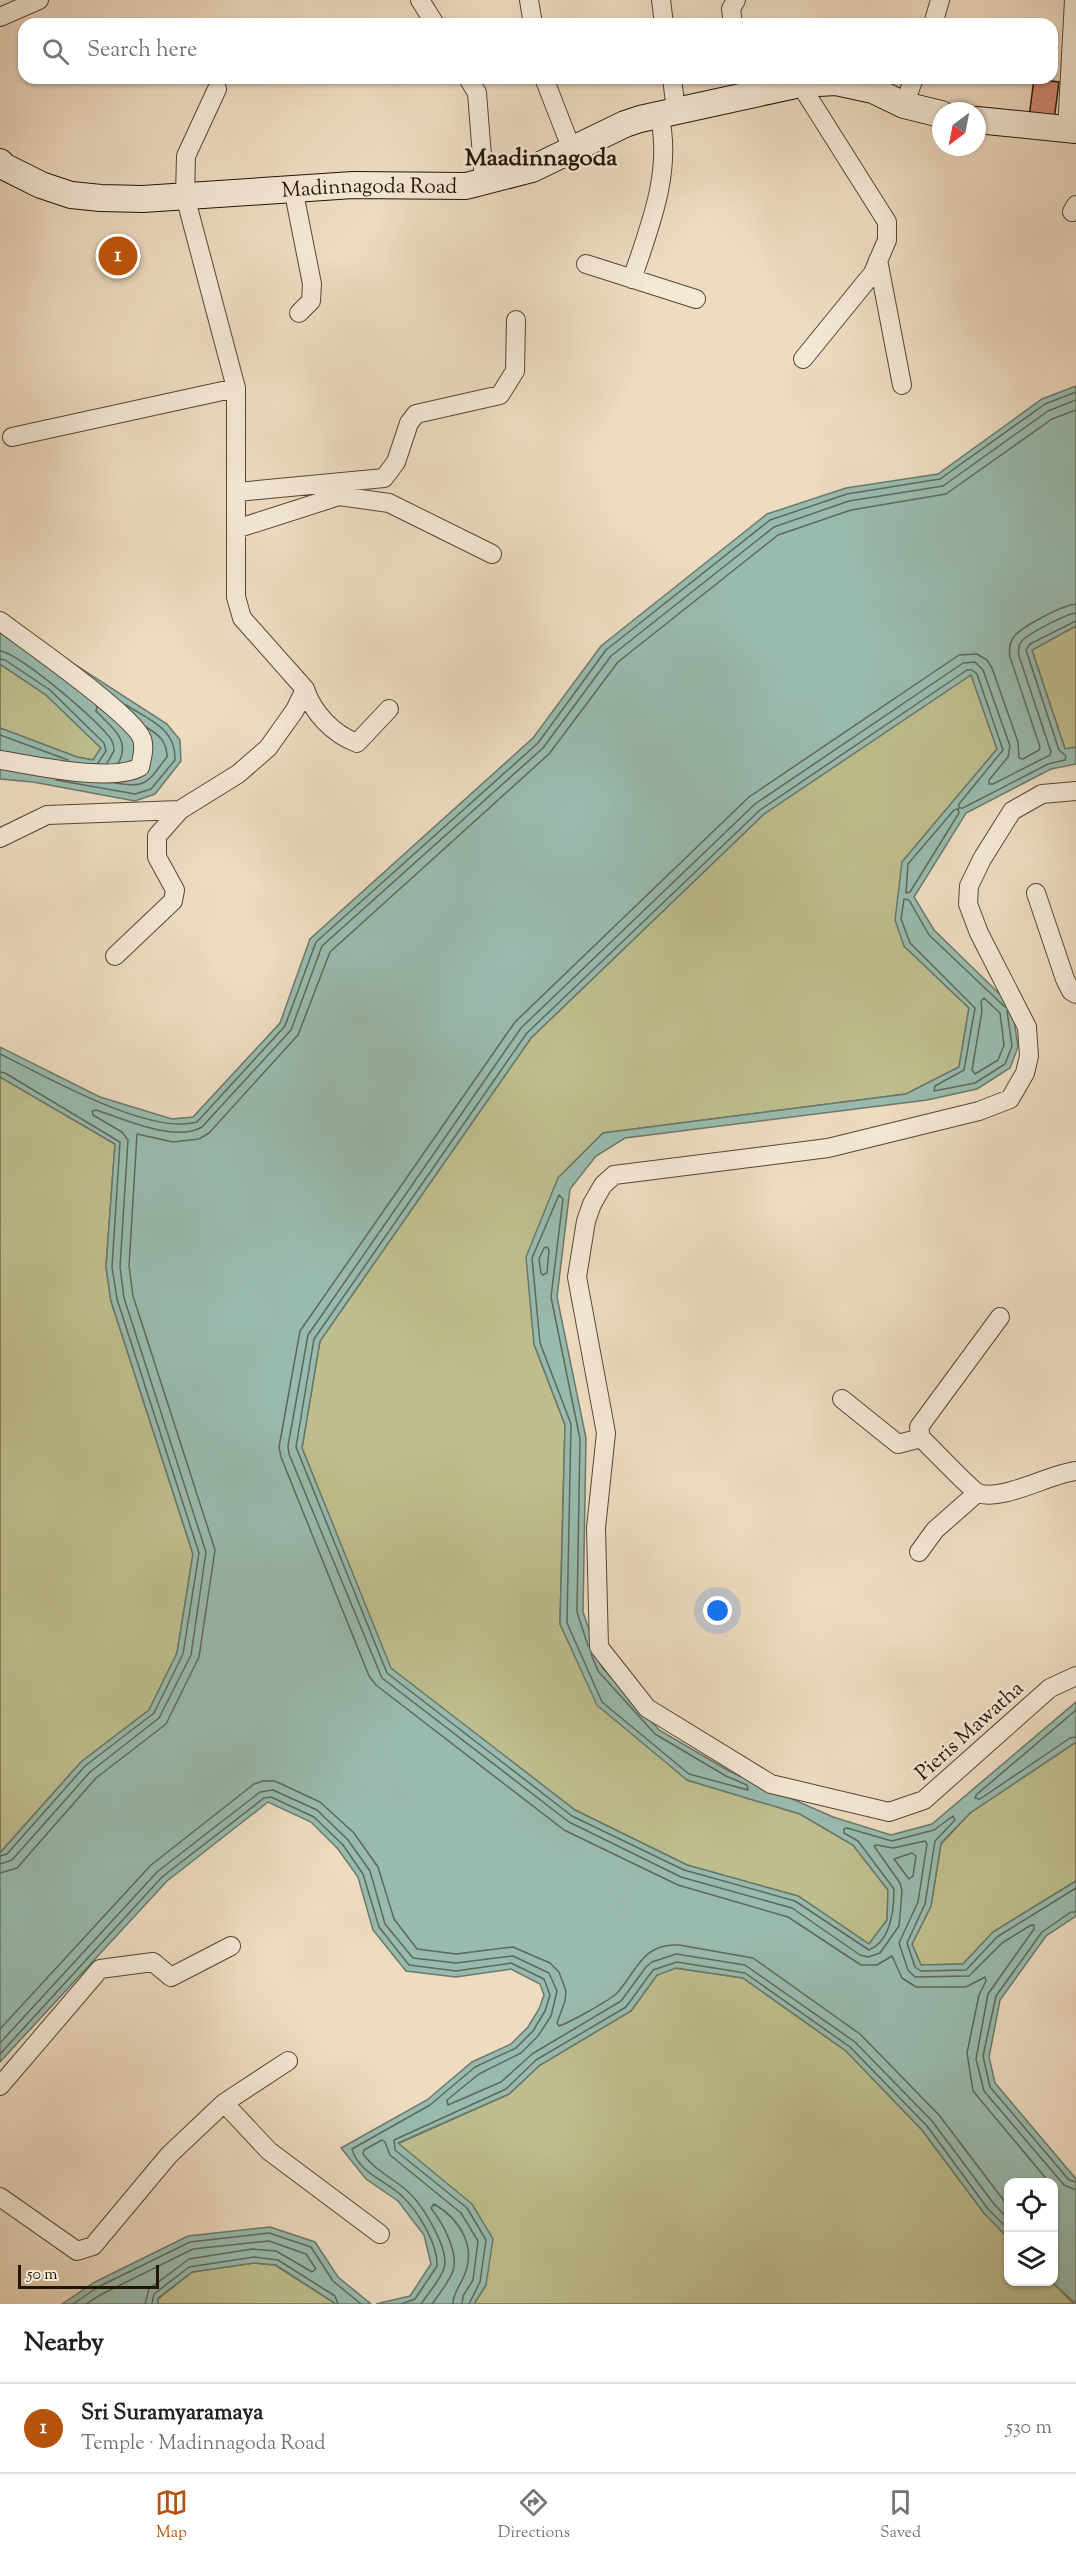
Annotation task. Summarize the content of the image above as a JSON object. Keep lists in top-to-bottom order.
{
  "streets": {
    "street": ["Madinnagoda Road", "Pieris Mawatha"]
  },
  "districts": ["Maadinnagoda"],
  "scale_bar": "50 m",
  "north": "bottom left",
  "page": {
    "search": "Search here",
    "pins": "1",
    "scale": "50 m",
    "heading": "Nearby",
    "list": [
      {
        "mark": "1",
        "name": "Sri Suramyaramaya",
        "note": "Temple · Madinnagoda Road",
        "value": "530 m"
      }
    ],
    "nav": ["Map", "Directions", "Saved"]
  }
}
